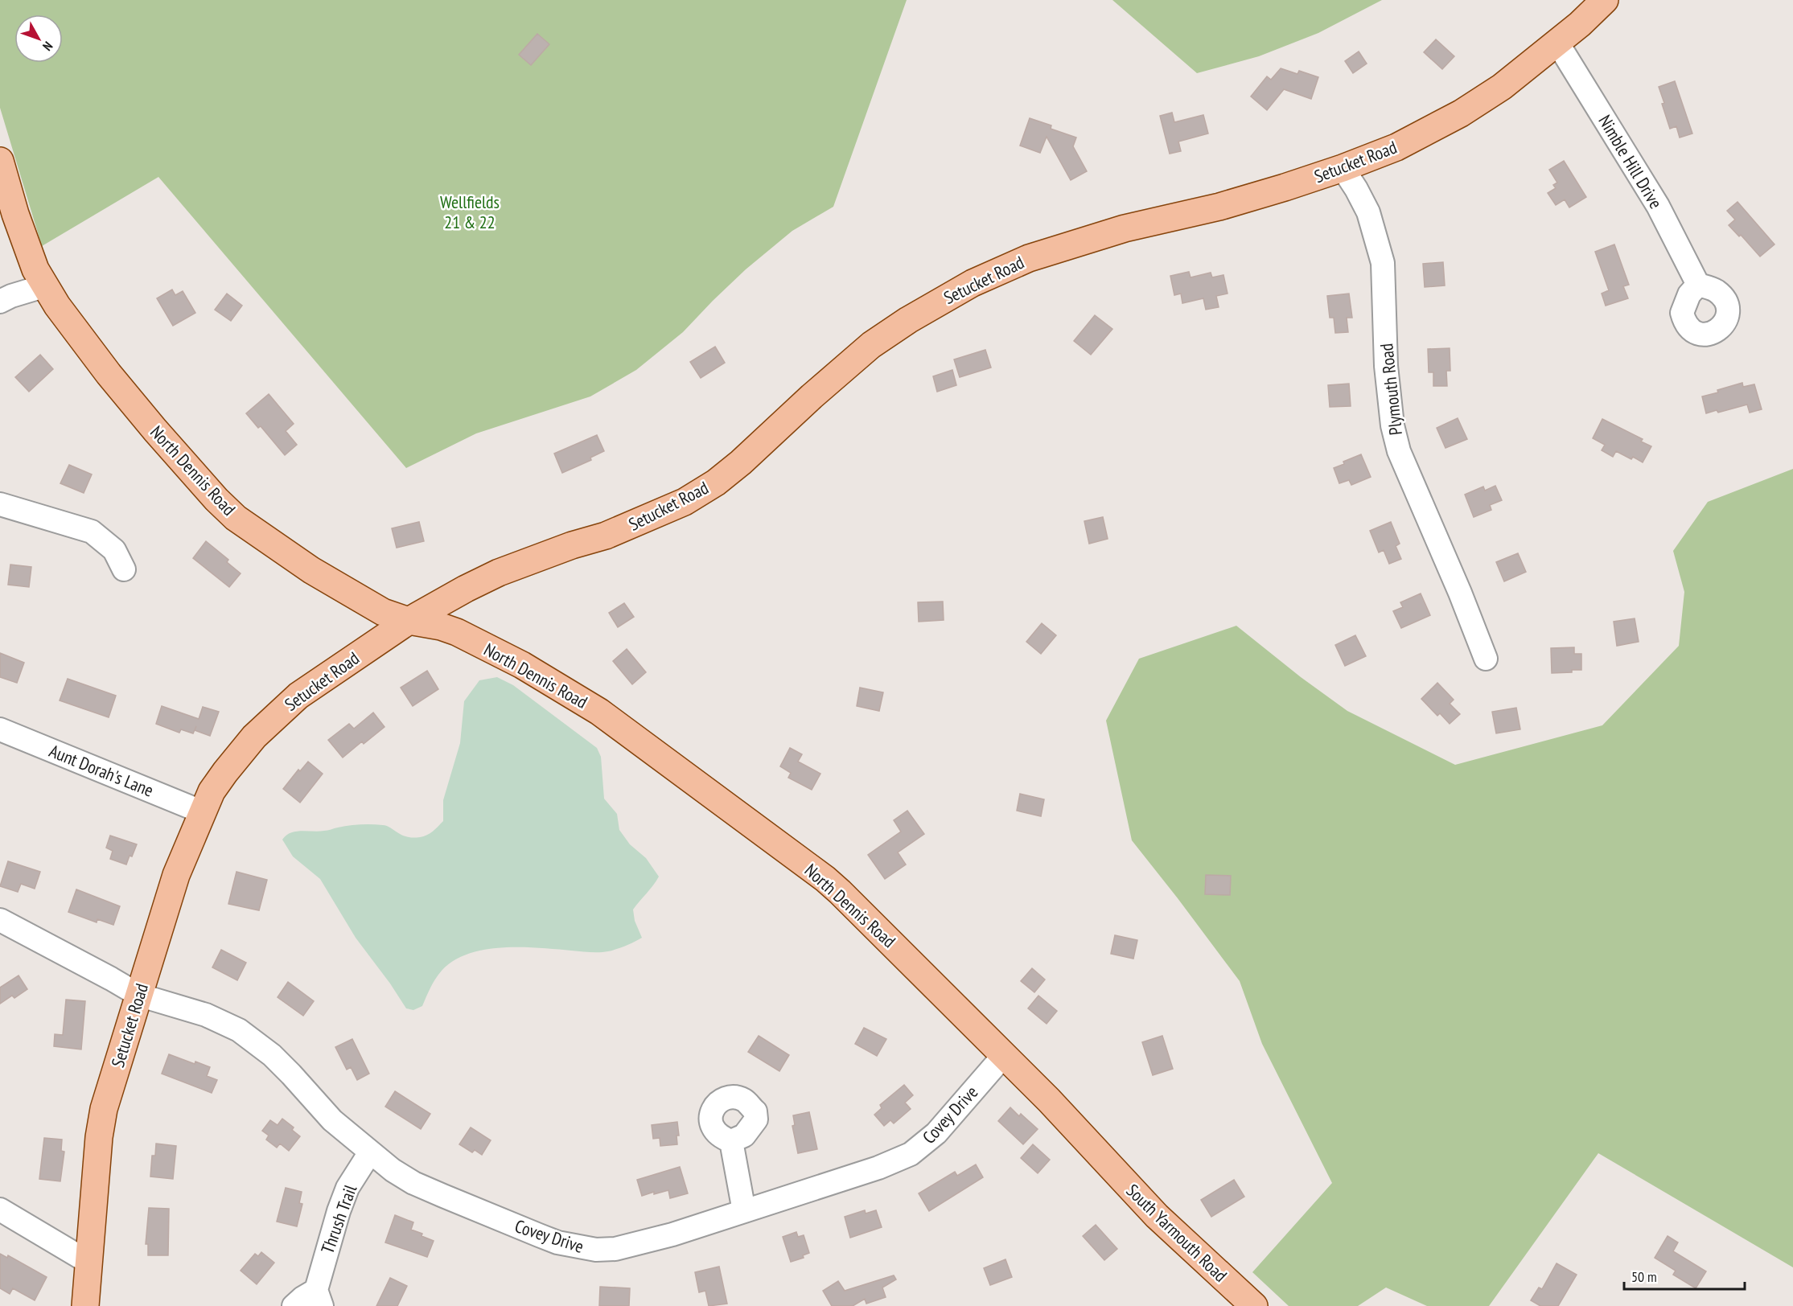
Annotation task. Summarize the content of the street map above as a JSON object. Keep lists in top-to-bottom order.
{
  "streets": {
    "main road": ["Setucket Road", "North Dennis Road", "South Yarmouth Road"],
    "street": [
      "Nimble Hill Drive",
      "Plymouth Road",
      "Aunt Dorah's Lane",
      "Covey Drive",
      "Thrush Trail"
    ]
  },
  "crossings": [
    ["Setucket Road", "Nimble Hill Drive"],
    ["Setucket Road", "Plymouth Road"],
    ["Setucket Road", "North Dennis Road"],
    ["Setucket Road", "Aunt Dorah's Lane"],
    ["Setucket Road", "Covey Drive"],
    ["North Dennis Road", "Covey Drive"],
    ["North Dennis Road", "South Yarmouth Road"],
    ["Covey Drive", "Thrush Trail"]
  ],
  "parks": ["Wellfields 21 & 22"],
  "scale_bar": "50 m",
  "north": "bottom right"
}
